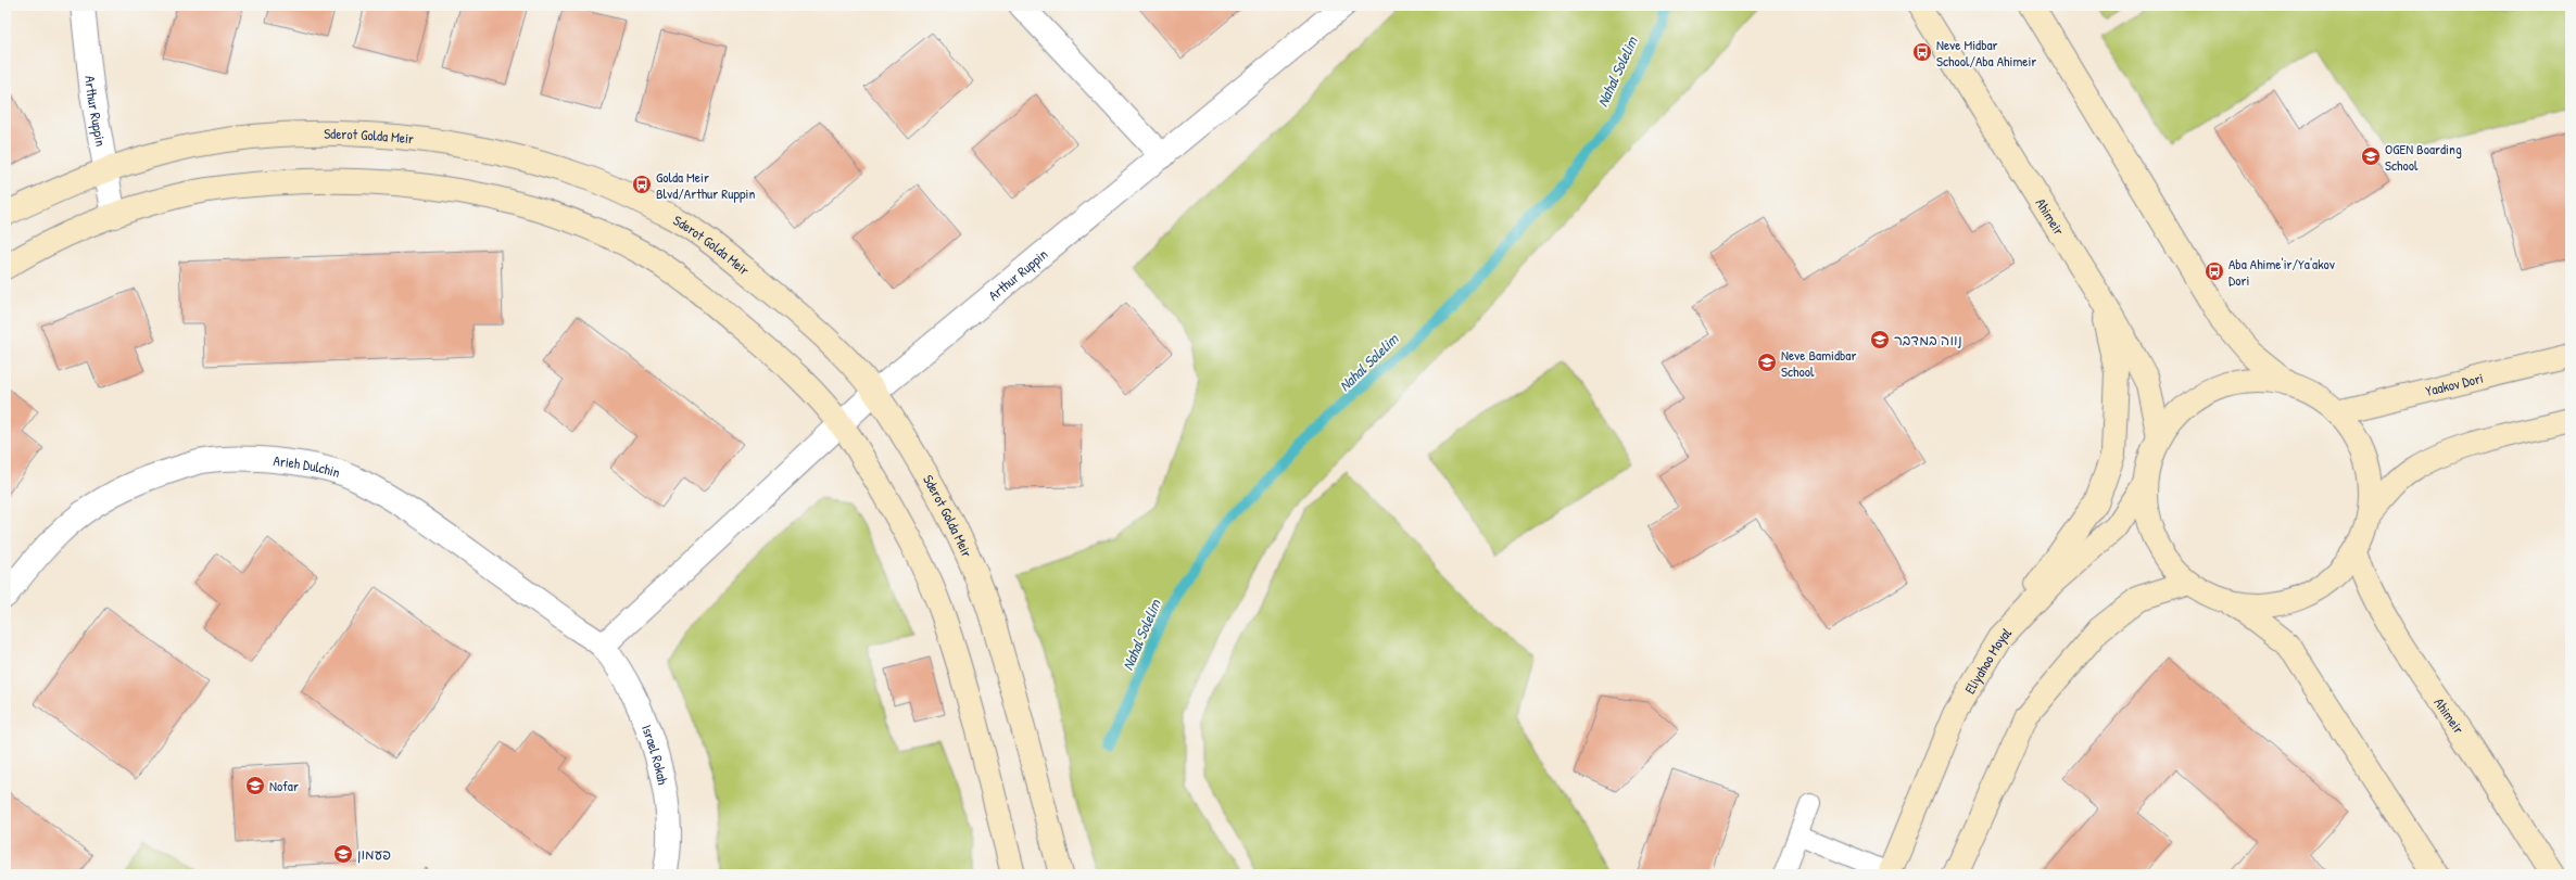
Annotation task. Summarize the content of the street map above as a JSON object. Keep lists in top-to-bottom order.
{
  "streets": {
    "street": [
      "Arthur Ruppin",
      "Sderot Golda Meir",
      "Ahimeir",
      "Yaakov Dori",
      "Arieh Dulchin",
      "Eliyahoo Moyal",
      "Israel Rokah"
    ]
  },
  "crossings": [
    ["Arthur Ruppin", "Sderot Golda Meir"],
    ["Arthur Ruppin", "Arieh Dulchin"],
    ["Arthur Ruppin", "Israel Rokah"],
    ["Arieh Dulchin", "Israel Rokah"]
  ],
  "water": ["Nahal Solelim"],
  "places": {
    "bus stop": ["Neve Midbar School/Aba Ahimeir", "Golda Meir Blvd/Arthur Ruppin", "Aba Ahime'ir/Ya'akov Dori"],
    "school or university": [
      "OGEN Boarding School",
      "נווה במדבר",
      "Neve Bamidbar School",
      "Nofar",
      "פעמון"
    ]
  }
}
